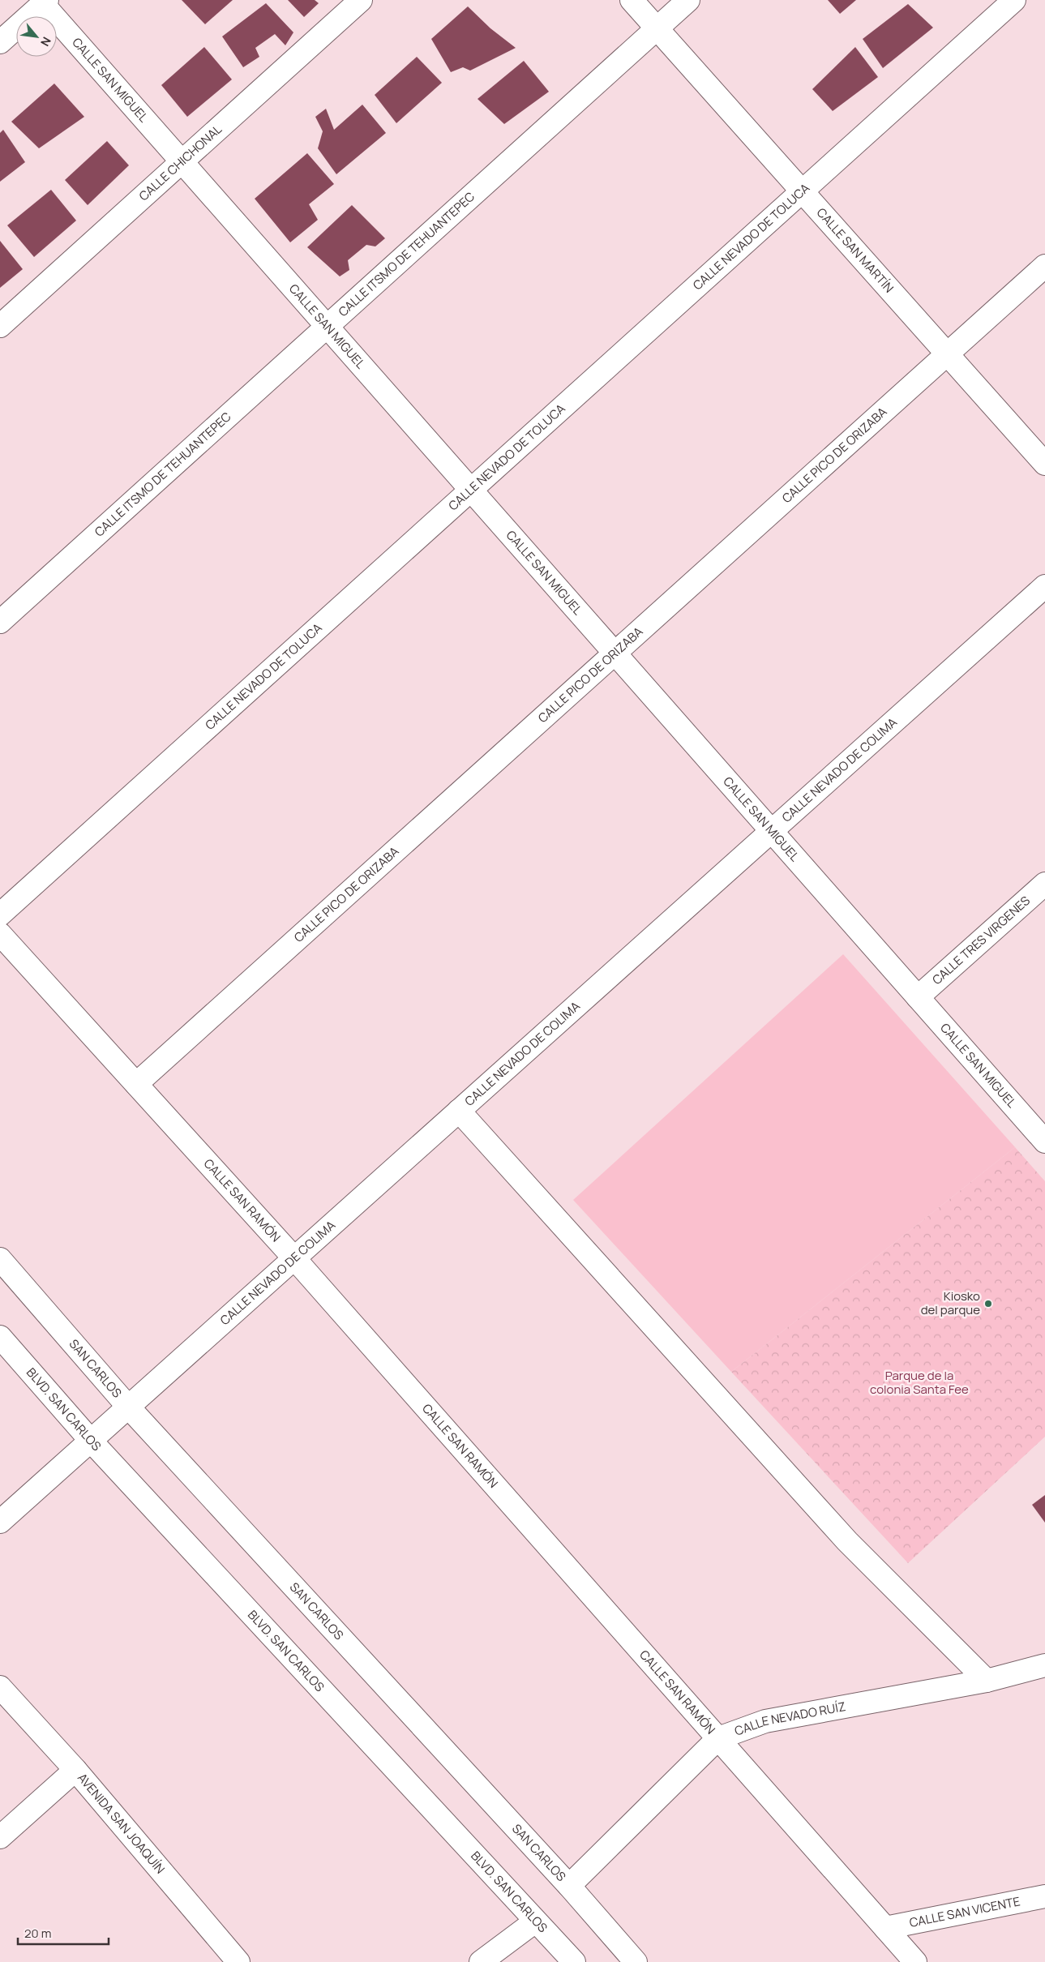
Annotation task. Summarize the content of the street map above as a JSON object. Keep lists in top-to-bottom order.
{
  "streets": {
    "street": [
      "CALLE SAN MIGUEL",
      "CALLE CHICHONAL",
      "CALLE NEVADO DE TOLUCA",
      "CALLE SAN MARTÍN",
      "CALLE ITSMO DE TEHUANTEPEC",
      "CALLE PICO DE ORIZABA",
      "CALLE NEVADO DE COLIMA",
      "CALLE TRES VIRGENES",
      "CALLE SAN RAMÓN",
      "SAN CARLOS",
      "BLVD. SAN CARLOS",
      "CALLE NEVADO RUÍZ",
      "AVENIDA SAN JOAQUÍN",
      "CALLE SAN VICENTE"
    ]
  },
  "crossings": [
    ["CALLE SAN MIGUEL", "CALLE CHICHONAL"],
    ["CALLE SAN MIGUEL", "CALLE NEVADO DE TOLUCA"],
    ["CALLE SAN MIGUEL", "CALLE ITSMO DE TEHUANTEPEC"],
    ["CALLE SAN MIGUEL", "CALLE PICO DE ORIZABA"],
    ["CALLE SAN MIGUEL", "CALLE NEVADO DE COLIMA"],
    ["CALLE SAN MIGUEL", "CALLE TRES VIRGENES"],
    ["CALLE NEVADO DE TOLUCA", "CALLE SAN MARTÍN"],
    ["CALLE SAN MARTÍN", "CALLE ITSMO DE TEHUANTEPEC"],
    ["CALLE SAN MARTÍN", "CALLE PICO DE ORIZABA"],
    ["CALLE PICO DE ORIZABA", "CALLE SAN RAMÓN"],
    ["CALLE NEVADO DE COLIMA", "CALLE SAN RAMÓN"],
    ["CALLE NEVADO DE COLIMA", "SAN CARLOS"],
    ["CALLE NEVADO DE COLIMA", "BLVD. SAN CARLOS"],
    ["CALLE SAN RAMÓN", "CALLE NEVADO RUÍZ"],
    ["CALLE SAN RAMÓN", "CALLE SAN VICENTE"],
    ["SAN CARLOS", "CALLE NEVADO RUÍZ"]
  ],
  "parks": ["Parque de la colonia Santa Fee"],
  "places": ["Kiosko del parque"],
  "scale_bar": "20 m",
  "north": "bottom right"
}
